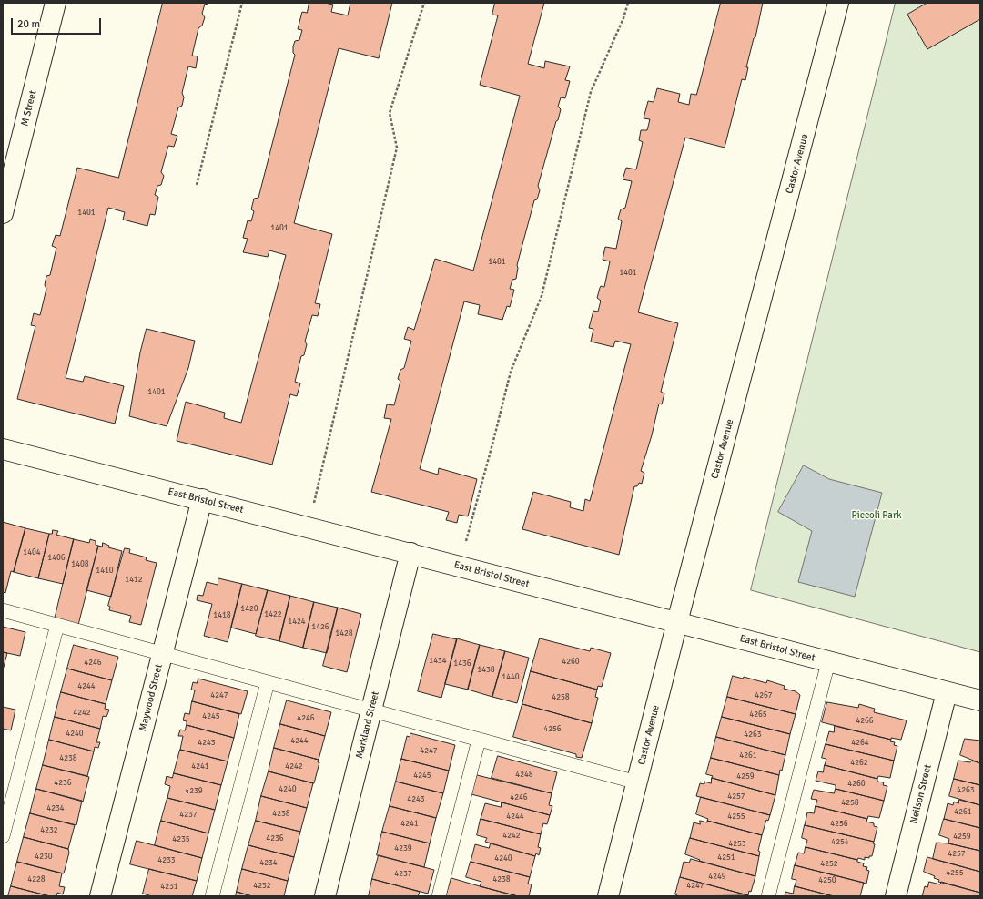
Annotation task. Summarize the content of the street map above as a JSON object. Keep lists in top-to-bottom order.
{
  "streets": {
    "street": [
      "M Street",
      "Castor Avenue",
      "East Bristol Street",
      "Maywood Street",
      "Markland Street",
      "Neilson Street"
    ]
  },
  "crossings": [
    ["Castor Avenue", "East Bristol Street"],
    ["East Bristol Street", "Maywood Street"],
    ["East Bristol Street", "Markland Street"],
    ["East Bristol Street", "Neilson Street"]
  ],
  "parks": ["Piccoli Park"],
  "house_numbers": [
    "1401",
    "1401",
    "1401",
    "1401",
    "1401",
    "1404",
    "1406",
    "1408",
    "1410",
    "1412",
    "1420",
    "1422",
    "1418",
    "1424",
    "1426",
    "1428",
    "1434",
    "4260",
    "4246",
    "1436",
    "1438",
    "1440",
    "4244",
    "4247",
    "4267",
    "4258",
    "4242",
    "4265",
    "4245",
    "4246",
    "4266",
    "4256",
    "4240",
    "4263",
    "4244",
    "4243",
    "4264",
    "4247",
    "4261",
    "4238",
    "4262",
    "4241",
    "4242",
    "4248",
    "4245",
    "4259",
    "4236",
    "4260",
    "4240",
    "4263",
    "4239",
    "4257",
    "4246",
    "4243",
    "4258",
    "4234",
    "4261",
    "4238",
    "4237",
    "4244",
    "4255",
    "4241",
    "4256",
    "4232",
    "4242",
    "4259",
    "4236",
    "4235",
    "4254",
    "4253",
    "4239",
    "4257",
    "4230",
    "4251",
    "4240",
    "4233",
    "4234",
    "4252",
    "4255",
    "4237",
    "4249",
    "4228",
    "4238",
    "4250",
    "4232",
    "4247",
    "4231"
  ],
  "scale_bar": "20 m"
}
